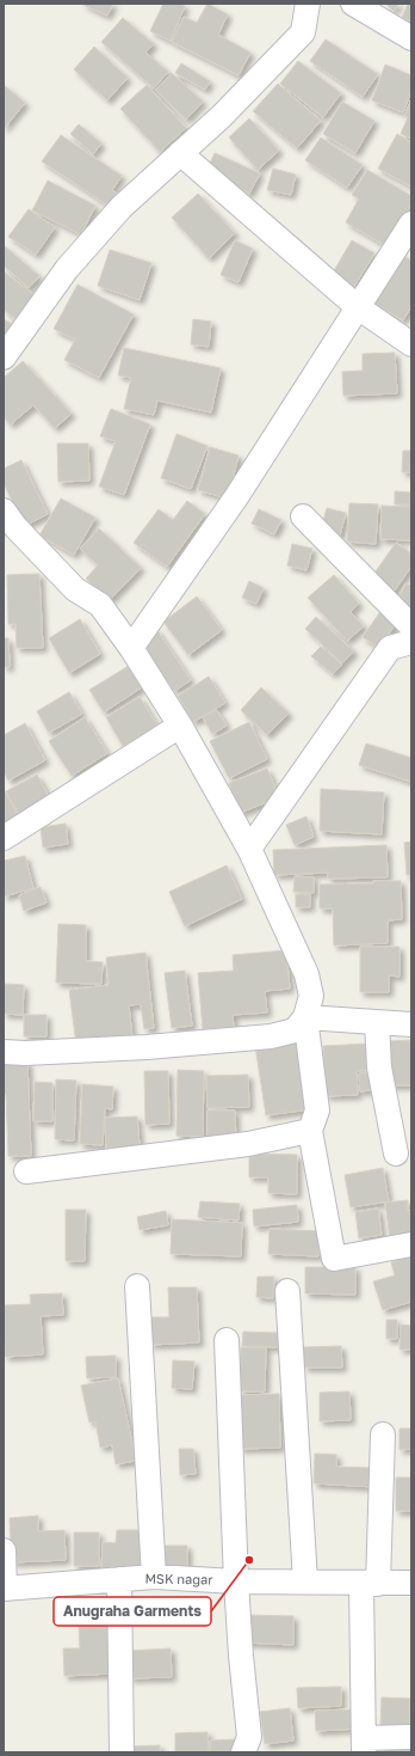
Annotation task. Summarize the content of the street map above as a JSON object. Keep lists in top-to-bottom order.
{
  "streets": {
    "street": ["MSK nagar"]
  },
  "places": ["Anugraha Garments"]
}
